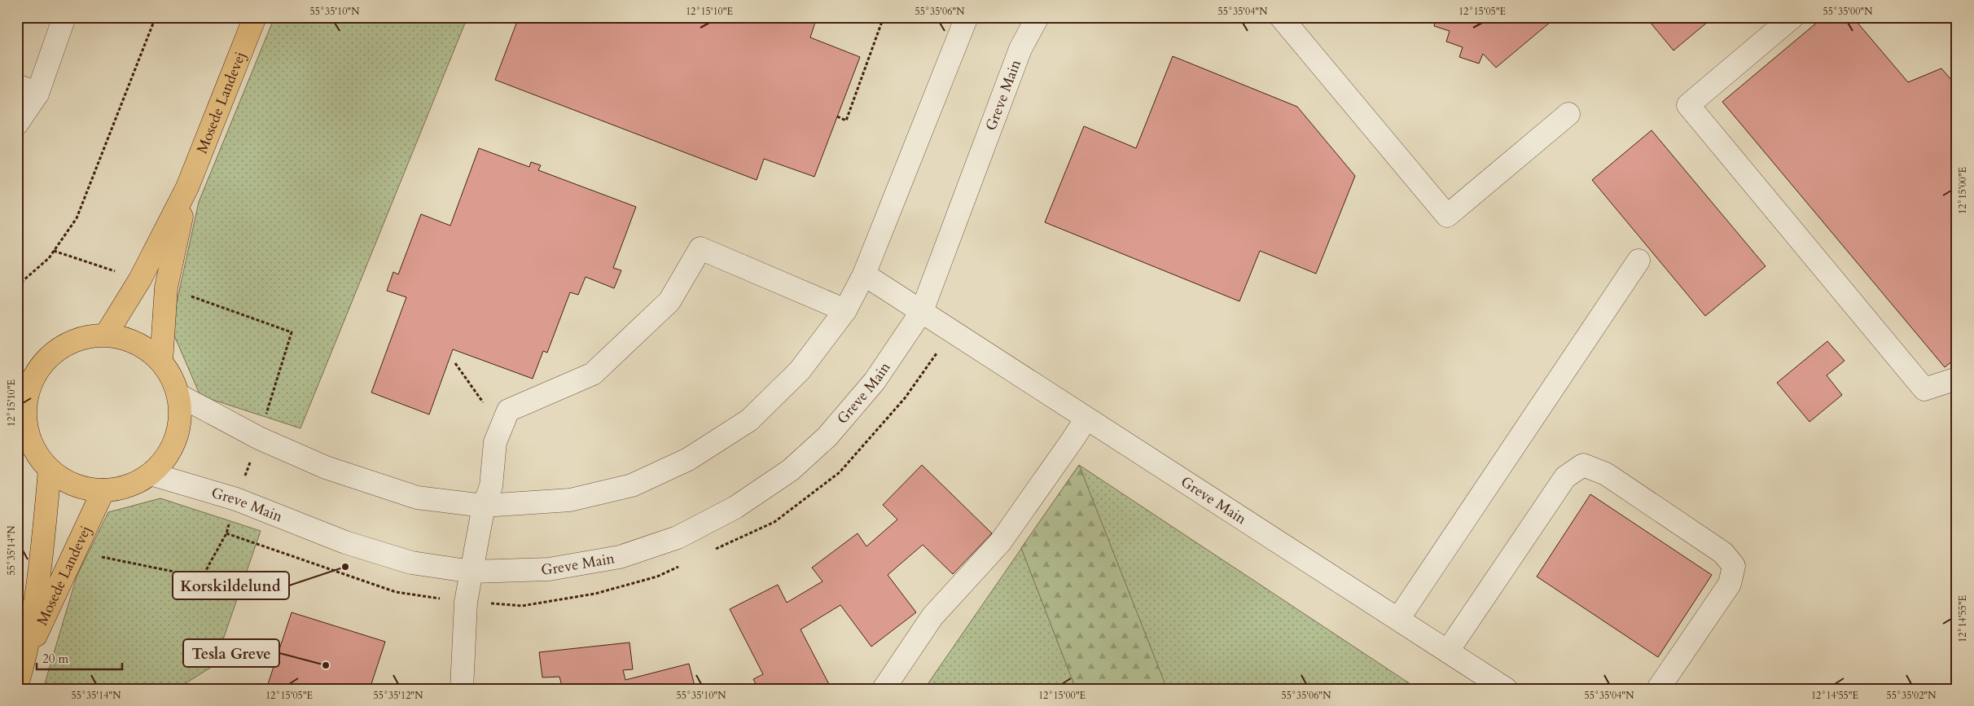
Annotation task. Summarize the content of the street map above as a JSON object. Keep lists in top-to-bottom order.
{
  "streets": {
    "main road": ["Mosede Landevej"],
    "street": ["Greve Main"]
  },
  "places": ["Korskildelund", "Tesla Greve"],
  "scale_bar": "20 m",
  "coordinates": [
    "55°35'10\"N",
    "12°15'10\"E",
    "55°35'06\"N",
    "55°35'04\"N",
    "12°15'05\"E",
    "55°35'00\"N",
    "12°15'00\"E",
    "55°35'14\"N",
    "12°14'55\"E",
    "55°35'12\"N",
    "55°35'02\"N"
  ]
}
